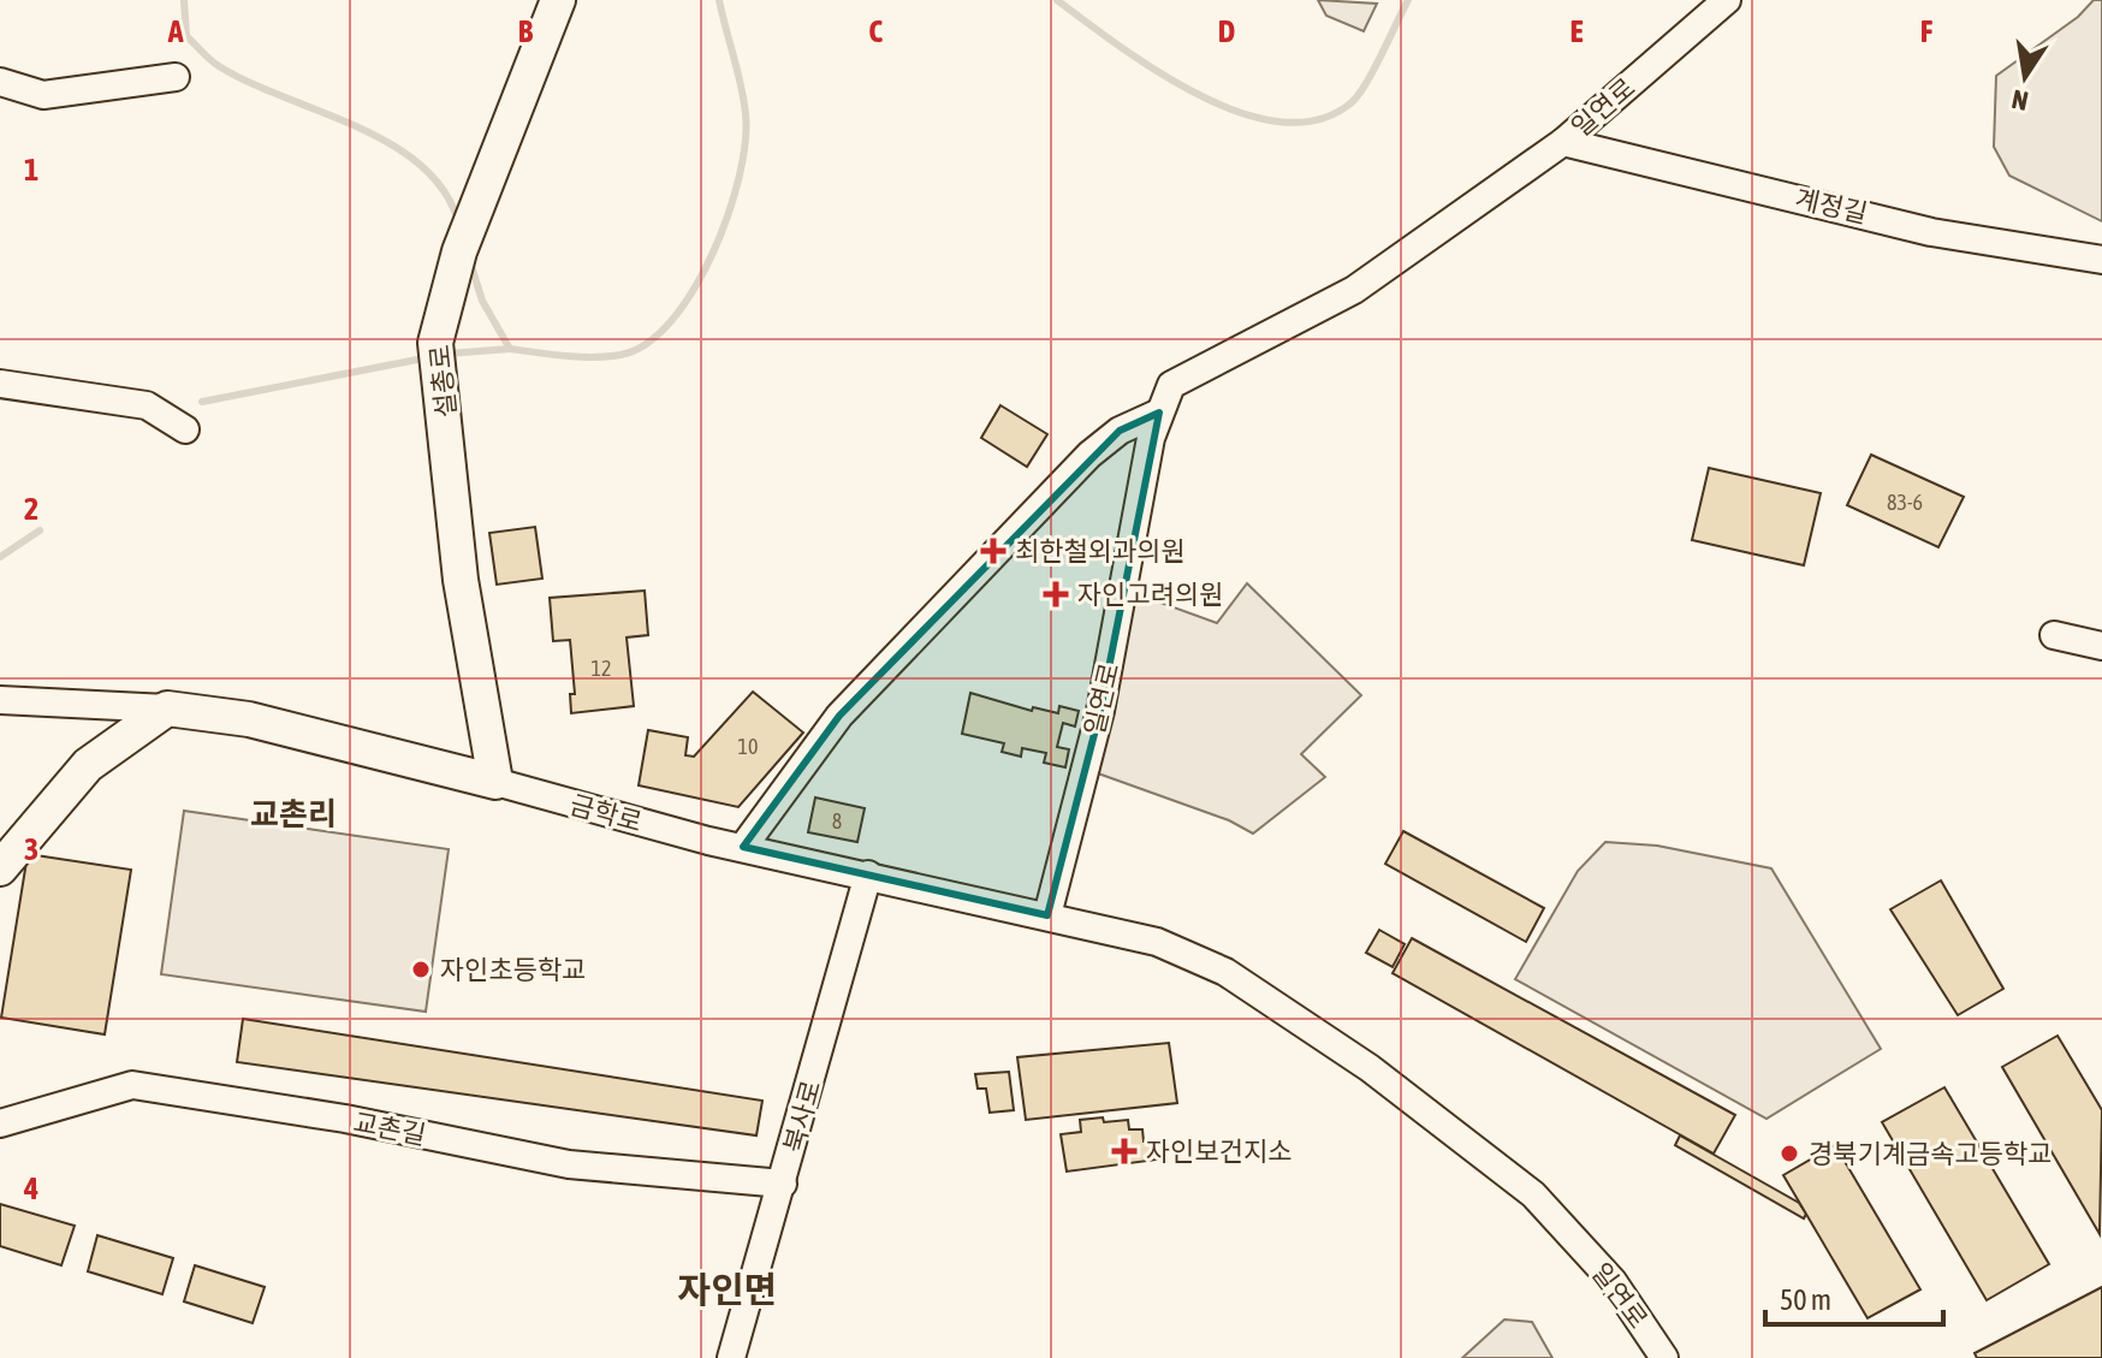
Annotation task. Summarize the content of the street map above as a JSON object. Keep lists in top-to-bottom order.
{
  "streets": {
    "main road": ["설총로", "금학로"],
    "street": [
      "일연로",
      "계정길",
      "북사로",
      "교촌길"
    ]
  },
  "crossings": [
    ["일연로", "계정길"],
    ["일연로", "금학로"],
    ["설총로", "금학로"],
    ["금학로", "북사로"],
    ["북사로", "교촌길"]
  ],
  "districts": ["교촌리", "자인면"],
  "places": {
    "health": ["최한철외과의원", "자인고려의원", "자인보건지소"],
    "other": ["자인초등학교", "경북기계금속고등학교"]
  },
  "house_numbers": [
    "83-6",
    "12",
    "10",
    "8"
  ],
  "scale_bar": "50 m",
  "north": "bottom",
  "grid": {
    "columns": [
      "A",
      "B",
      "C",
      "D",
      "E",
      "F"
    ],
    "rows": [
      "1",
      "2",
      "3",
      "4"
    ]
  }
}
